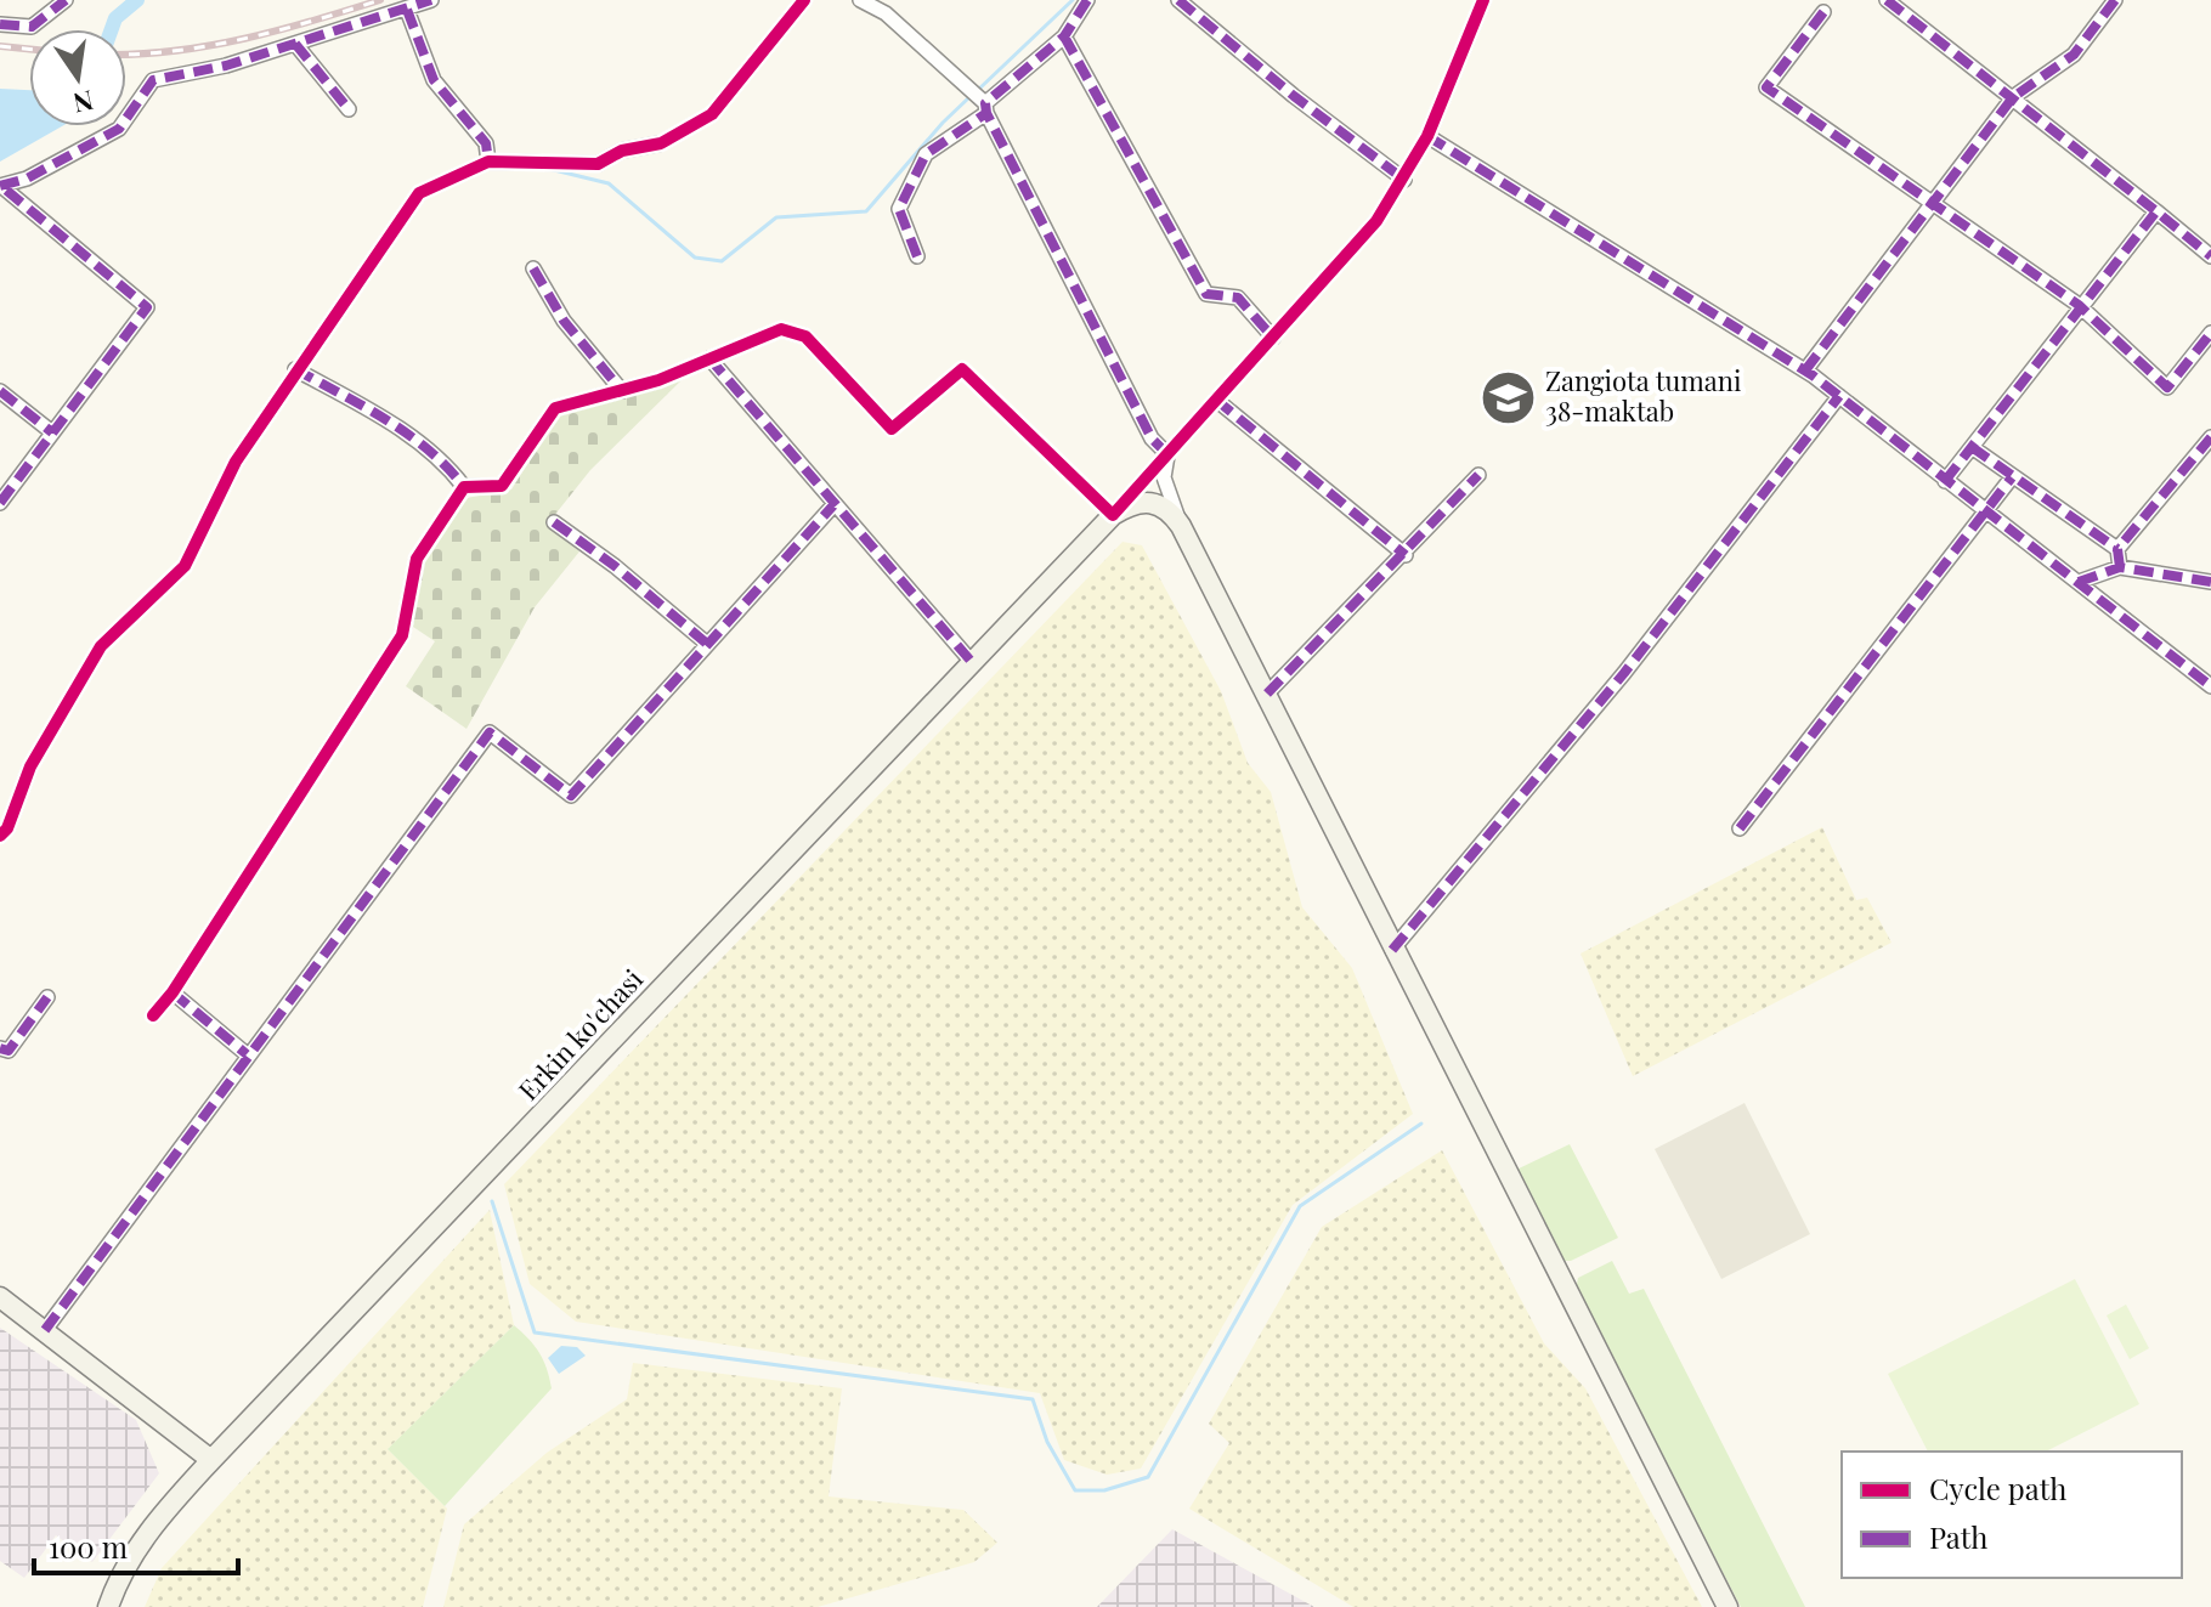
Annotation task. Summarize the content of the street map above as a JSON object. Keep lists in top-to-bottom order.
{
  "streets": {
    "main road": ["Erkin ko'chasi"]
  },
  "places": {
    "school or university": ["Zangiota tumani 38-maktab"]
  },
  "legend": ["Cycle path", "Path"],
  "scale_bar": "100 m",
  "north": "bottom"
}
